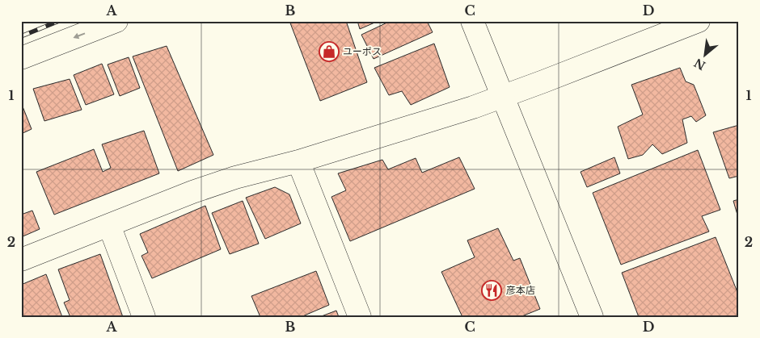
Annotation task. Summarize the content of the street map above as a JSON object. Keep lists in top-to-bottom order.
{
  "places": {
    "shop": ["ユーポス"],
    "restaurant": ["彦本店"]
  },
  "north": "bottom left",
  "grid": {
    "columns": [
      "A",
      "B",
      "C",
      "D"
    ],
    "rows": ["1", "2"]
  }
}
